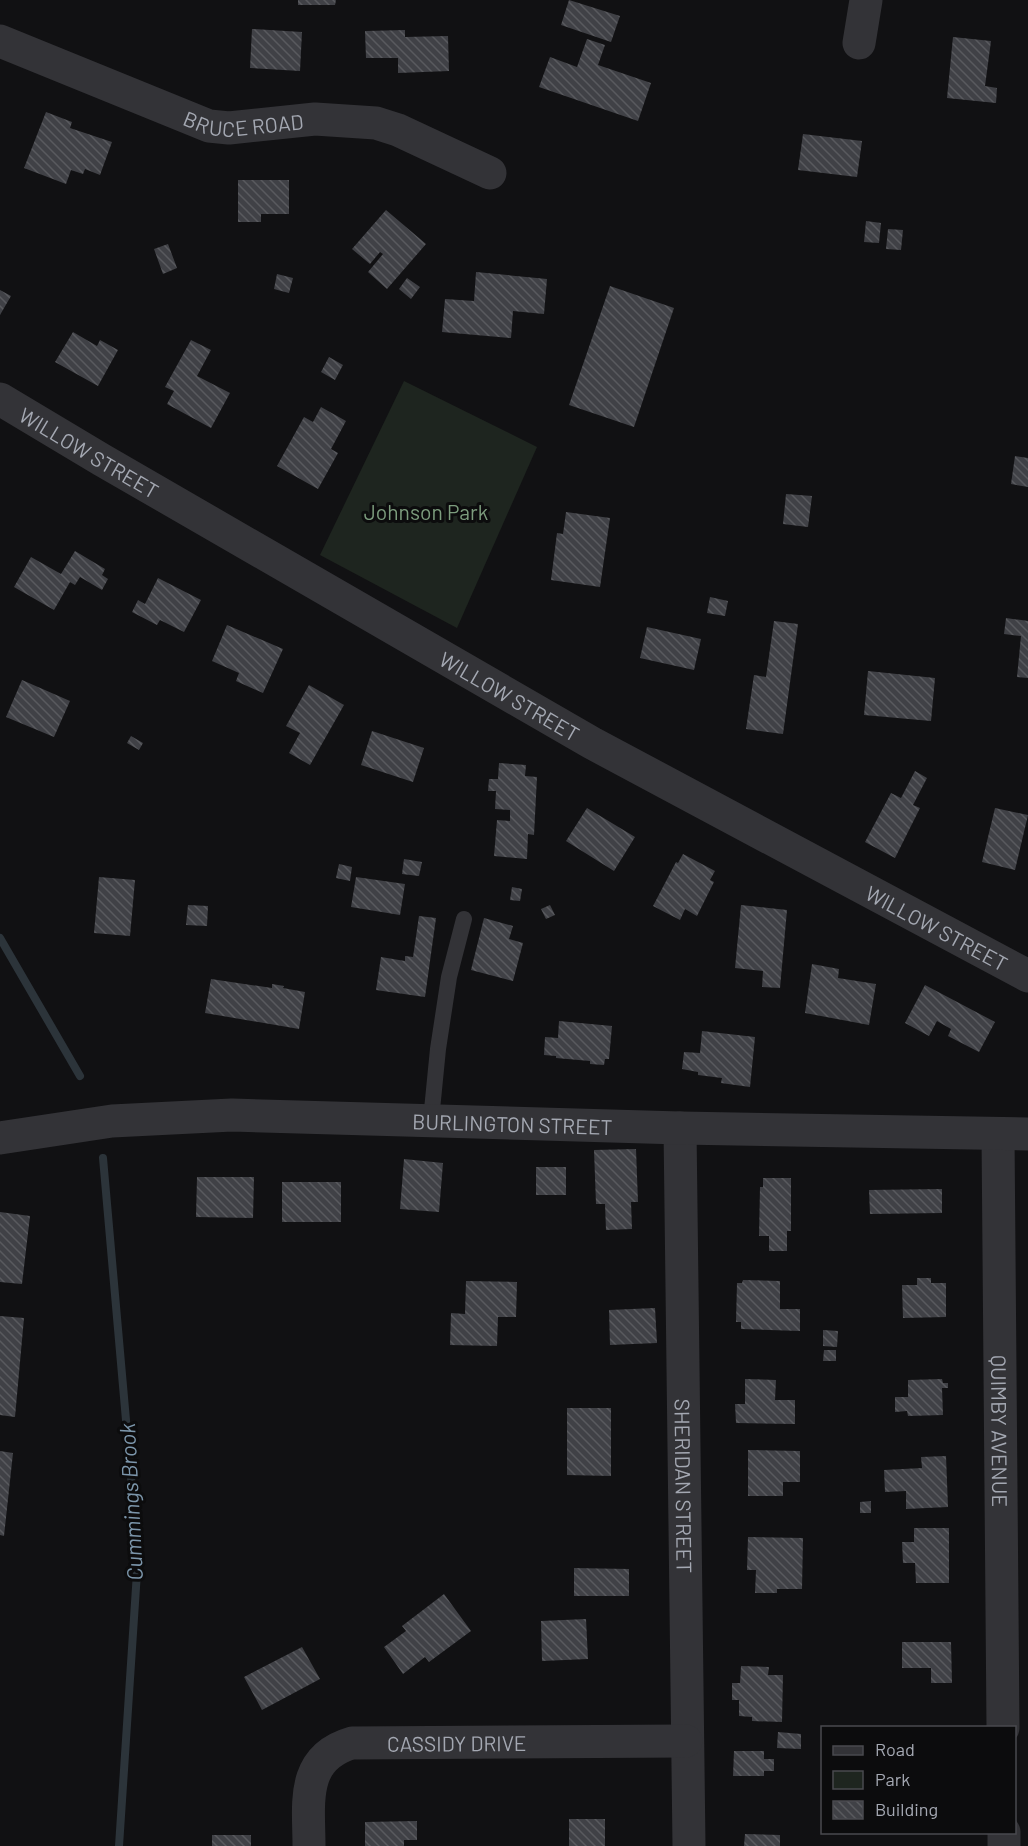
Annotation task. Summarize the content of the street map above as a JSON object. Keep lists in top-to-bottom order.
{
  "streets": {
    "street": [
      "BRUCE ROAD",
      "WILLOW STREET",
      "BURLINGTON STREET",
      "QUIMBY AVENUE",
      "SHERIDAN STREET",
      "CASSIDY DRIVE"
    ]
  },
  "crossings": [
    ["BURLINGTON STREET", "QUIMBY AVENUE"],
    ["BURLINGTON STREET", "SHERIDAN STREET"],
    ["SHERIDAN STREET", "CASSIDY DRIVE"]
  ],
  "water": ["Cummings Brook"],
  "parks": ["Johnson Park"],
  "legend": ["Road", "Park", "Building"]
}
